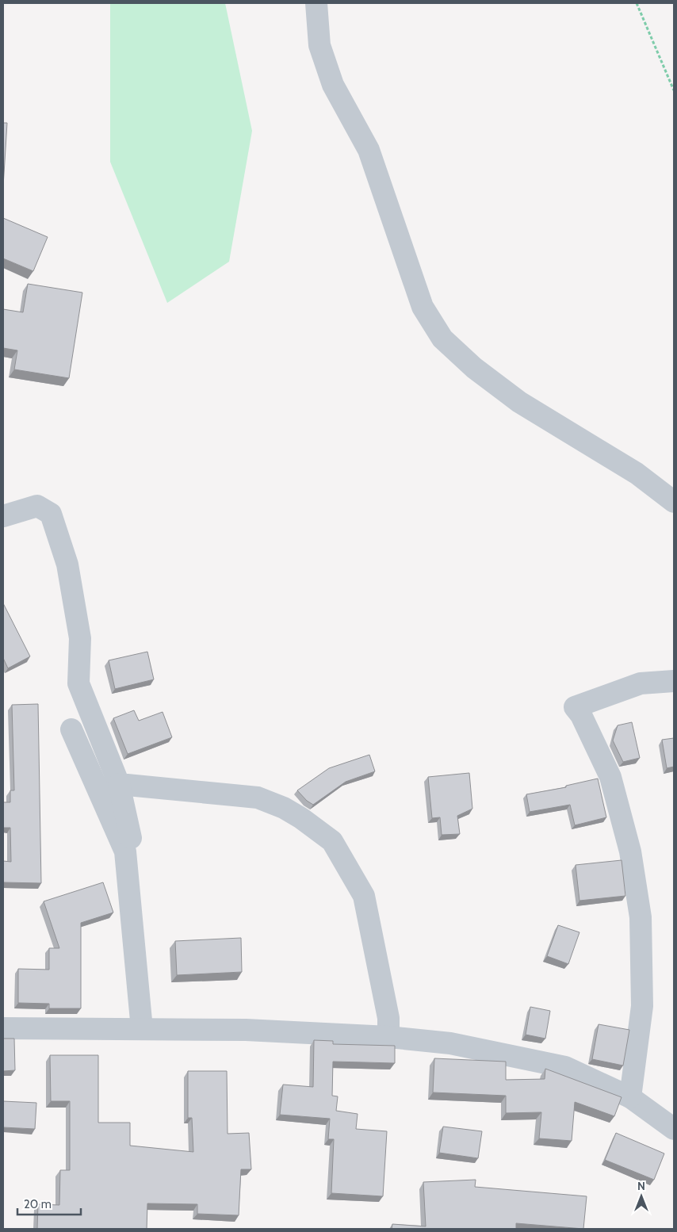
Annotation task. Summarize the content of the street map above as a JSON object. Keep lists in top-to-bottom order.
{
  "scale_bar": "20 m",
  "north": "top"
}
